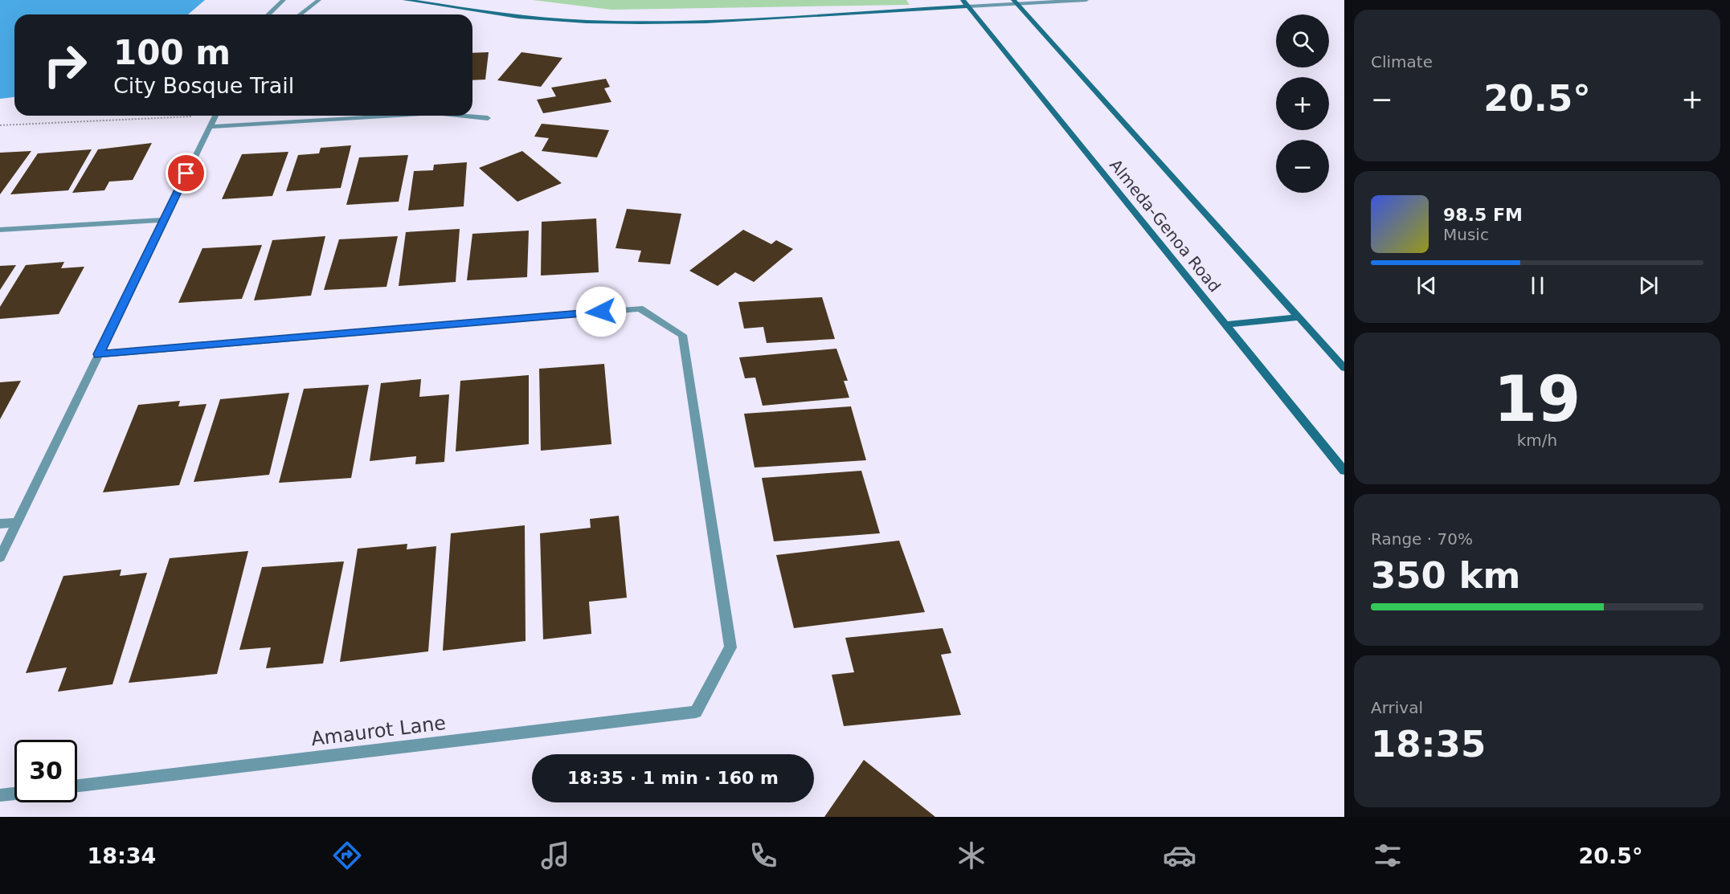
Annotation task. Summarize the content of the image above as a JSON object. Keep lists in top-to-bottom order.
{
  "streets": {
    "main road": ["Almeda-Genoa Road"],
    "street": ["Amaurot Lane"]
  },
  "page": {
    "tile": [
      "Climate",
      ["19", "km/h"],
      ["Range · 70%", "350 km"],
      ["Arrival", "18:35"]
    ],
    "map_buttons": ["+", "−"],
    "turn": ["100 m", "City Bosque Trail"],
    "heat": ["−", "20.5°", "+"],
    "song": ["98.5 FM", "Music"],
    "limit": "30",
    "trip": "18:35 · 1 min · 160 m",
    "tabs": ["18:34", "20.5°"]
  }
}
